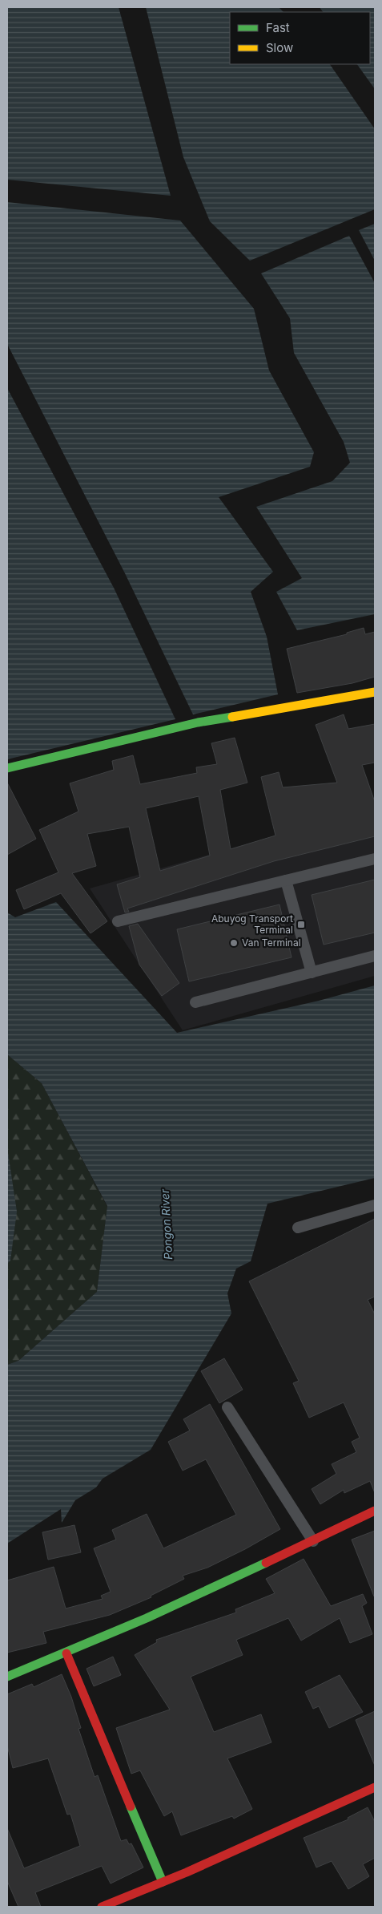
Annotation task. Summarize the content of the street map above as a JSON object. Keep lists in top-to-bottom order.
{
  "water": ["Pongon River"],
  "places": {
    "transit": ["Abuyog Transport Terminal"],
    "other": ["Van Terminal"]
  },
  "legend": ["Fast", "Slow"]
}
